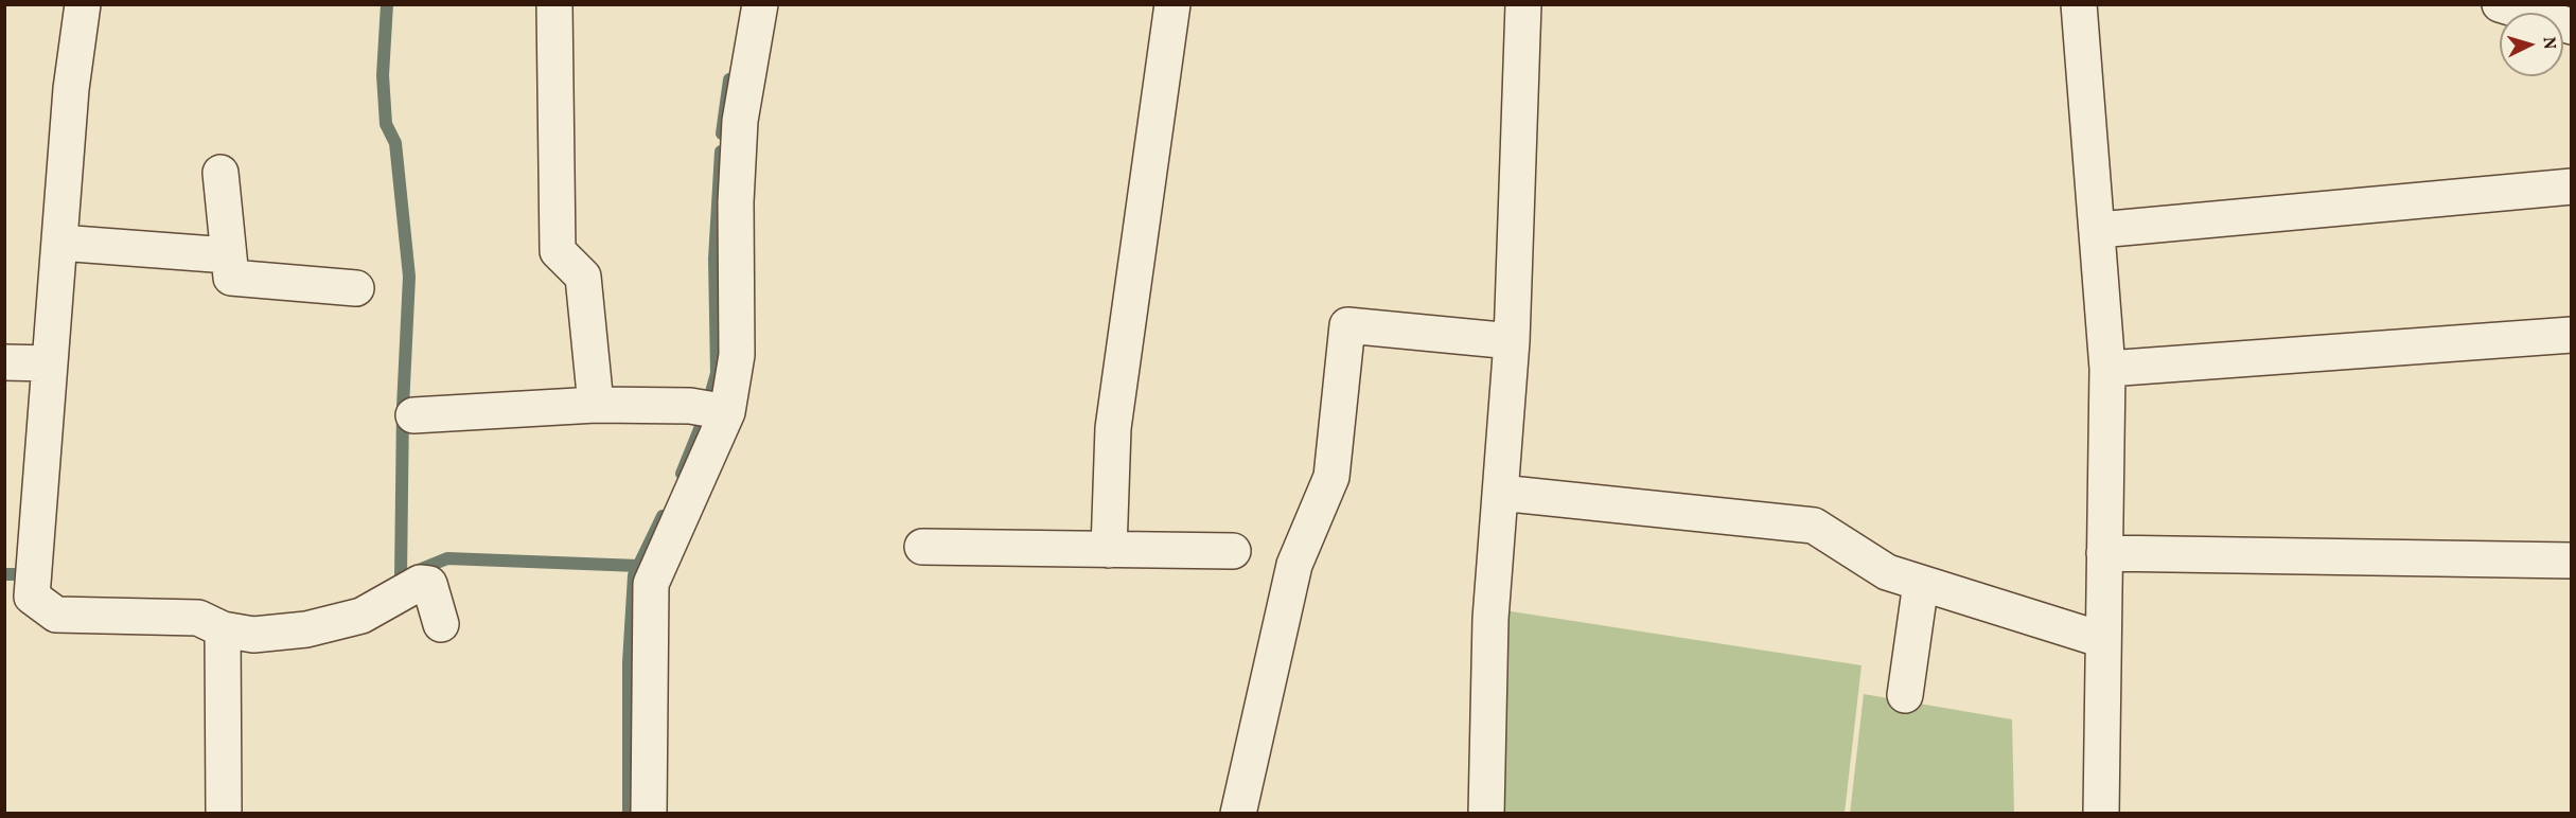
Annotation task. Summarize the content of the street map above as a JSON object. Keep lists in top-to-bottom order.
{
  "north": "right"
}
